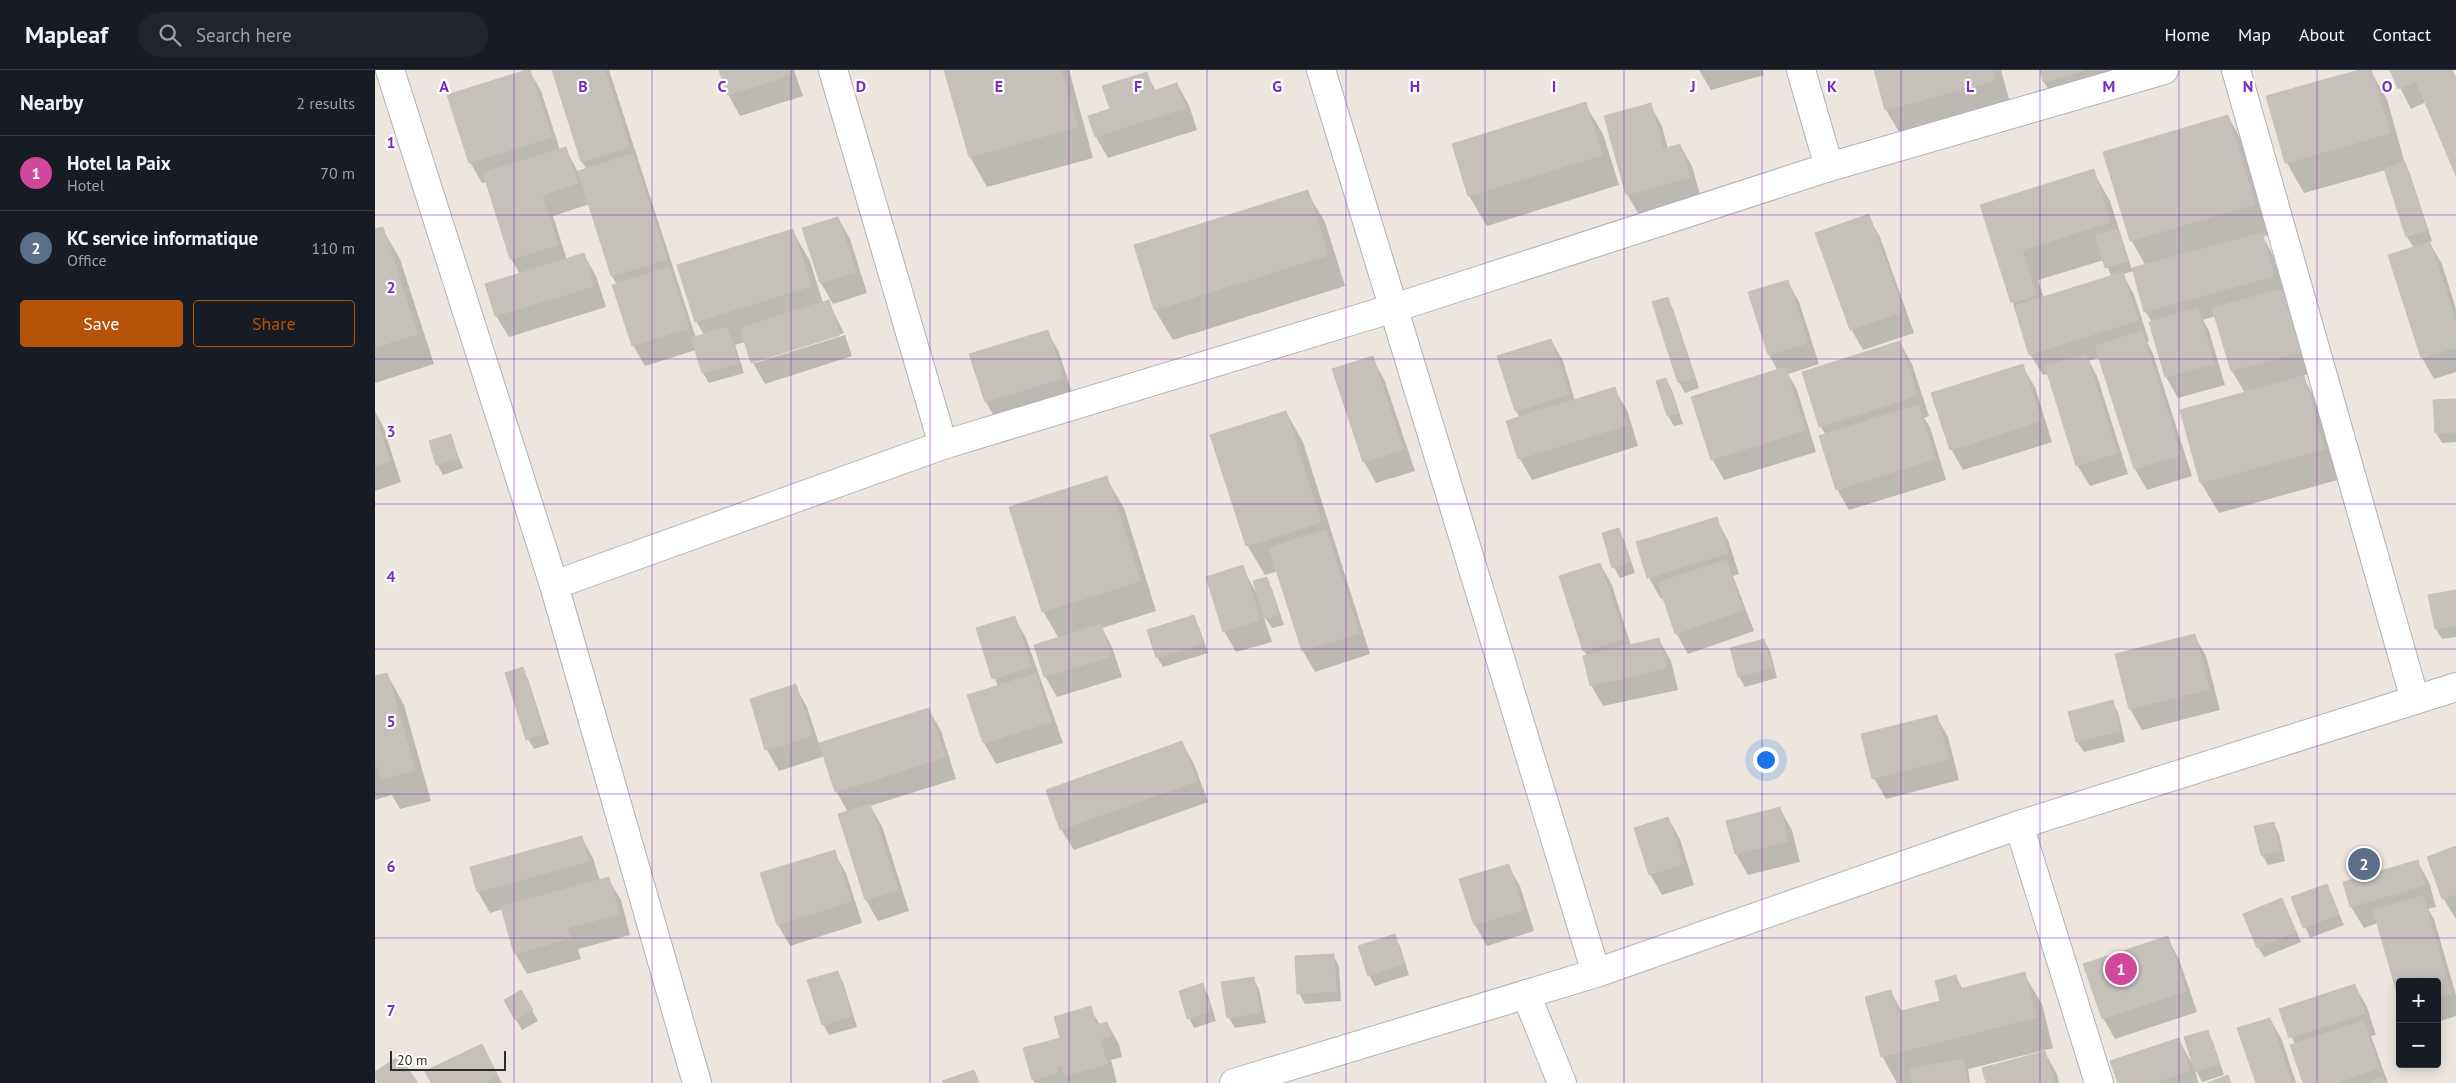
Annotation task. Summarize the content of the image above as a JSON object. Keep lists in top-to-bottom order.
{
  "scale_bar": "20 m",
  "page": {
    "header": "Mapleaf",
    "search": "Search here",
    "nav": [
      "Home",
      "Map",
      "About",
      "Contact"
    ],
    "heading": ["Nearby", "2 results"],
    "list": [
      {
        "mark": "1",
        "name": "Hotel la Paix",
        "note": "Hotel",
        "value": "70 m"
      },
      {
        "mark": "2",
        "name": "KC service informatique",
        "note": "Office",
        "value": "110 m"
      }
    ],
    "buttons": ["Save", "Share"],
    "pins": ["2", "1"],
    "map_buttons": ["+", "−"],
    "scale": "20 m"
  },
  "grid": {
    "columns": [
      "A",
      "B",
      "C",
      "D",
      "E",
      "F",
      "G",
      "H",
      "I",
      "J",
      "K",
      "L",
      "M",
      "N",
      "O"
    ],
    "rows": [
      "1",
      "2",
      "3",
      "4",
      "5",
      "6",
      "7"
    ]
  }
}
